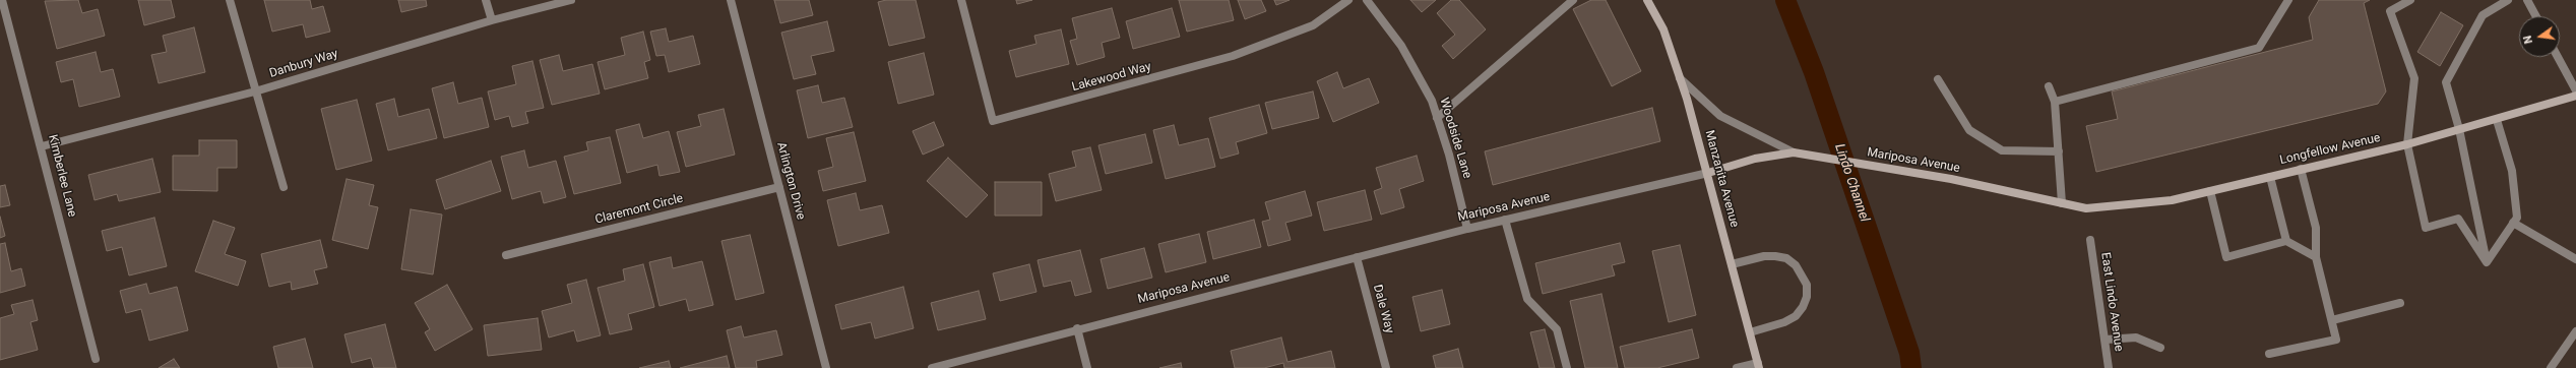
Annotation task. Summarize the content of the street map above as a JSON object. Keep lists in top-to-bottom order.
{
  "streets": {
    "street": [
      "Danbury Way",
      "Lakewood Way",
      "Woodside Lane",
      "Longfellow Avenue",
      "Mariposa Avenue",
      "Kimberlee Lane",
      "Manzanita Avenue",
      "Arlington Drive",
      "Claremont Circle",
      "East Lindo Avenue",
      "Dale Way"
    ]
  },
  "crossings": [
    ["Danbury Way", "Kimberlee Lane"],
    ["Woodside Lane", "Mariposa Avenue"],
    ["Longfellow Avenue", "Mariposa Avenue"],
    ["Mariposa Avenue", "Manzanita Avenue"],
    ["Mariposa Avenue", "Dale Way"],
    ["Arlington Drive", "Claremont Circle"]
  ],
  "water": ["Lindo Channel"],
  "north": "left"
}
